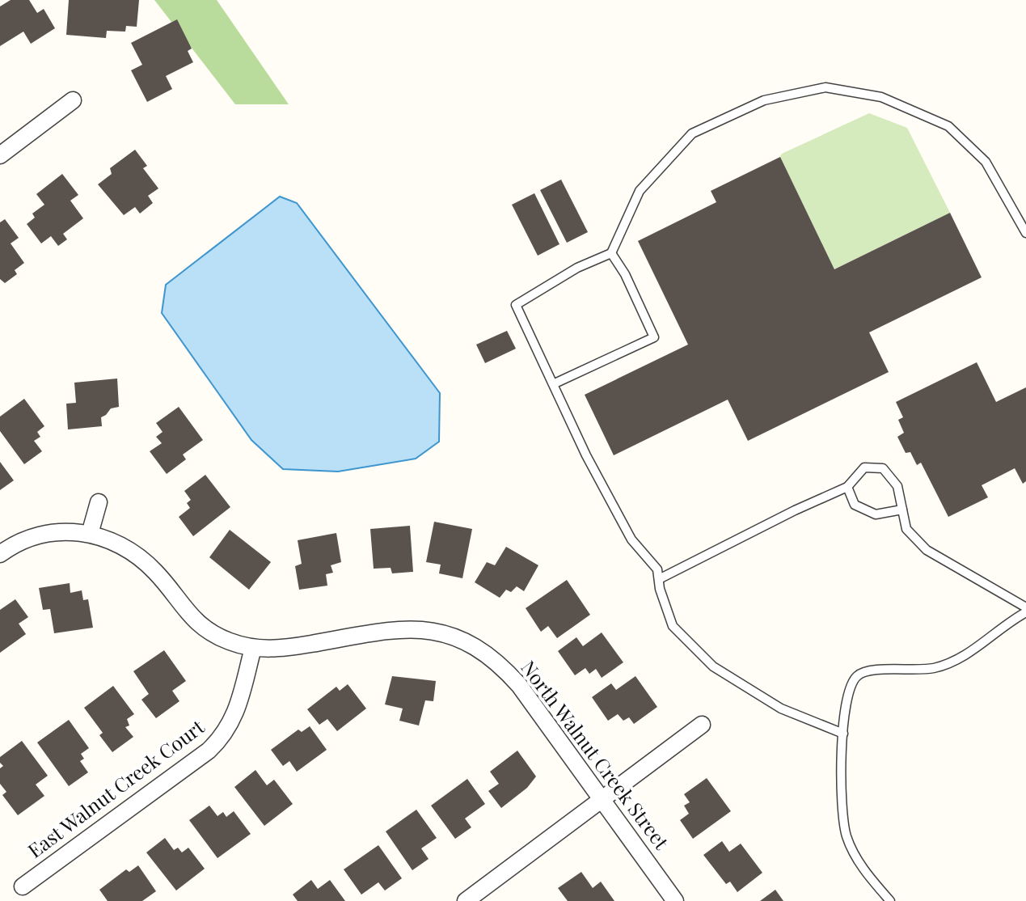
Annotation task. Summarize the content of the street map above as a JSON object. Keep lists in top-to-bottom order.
{
  "streets": {
    "street": ["North Walnut Creek Street", "East Walnut Creek Court"]
  },
  "crossings": [
    ["North Walnut Creek Street", "East Walnut Creek Court"]
  ]
}
